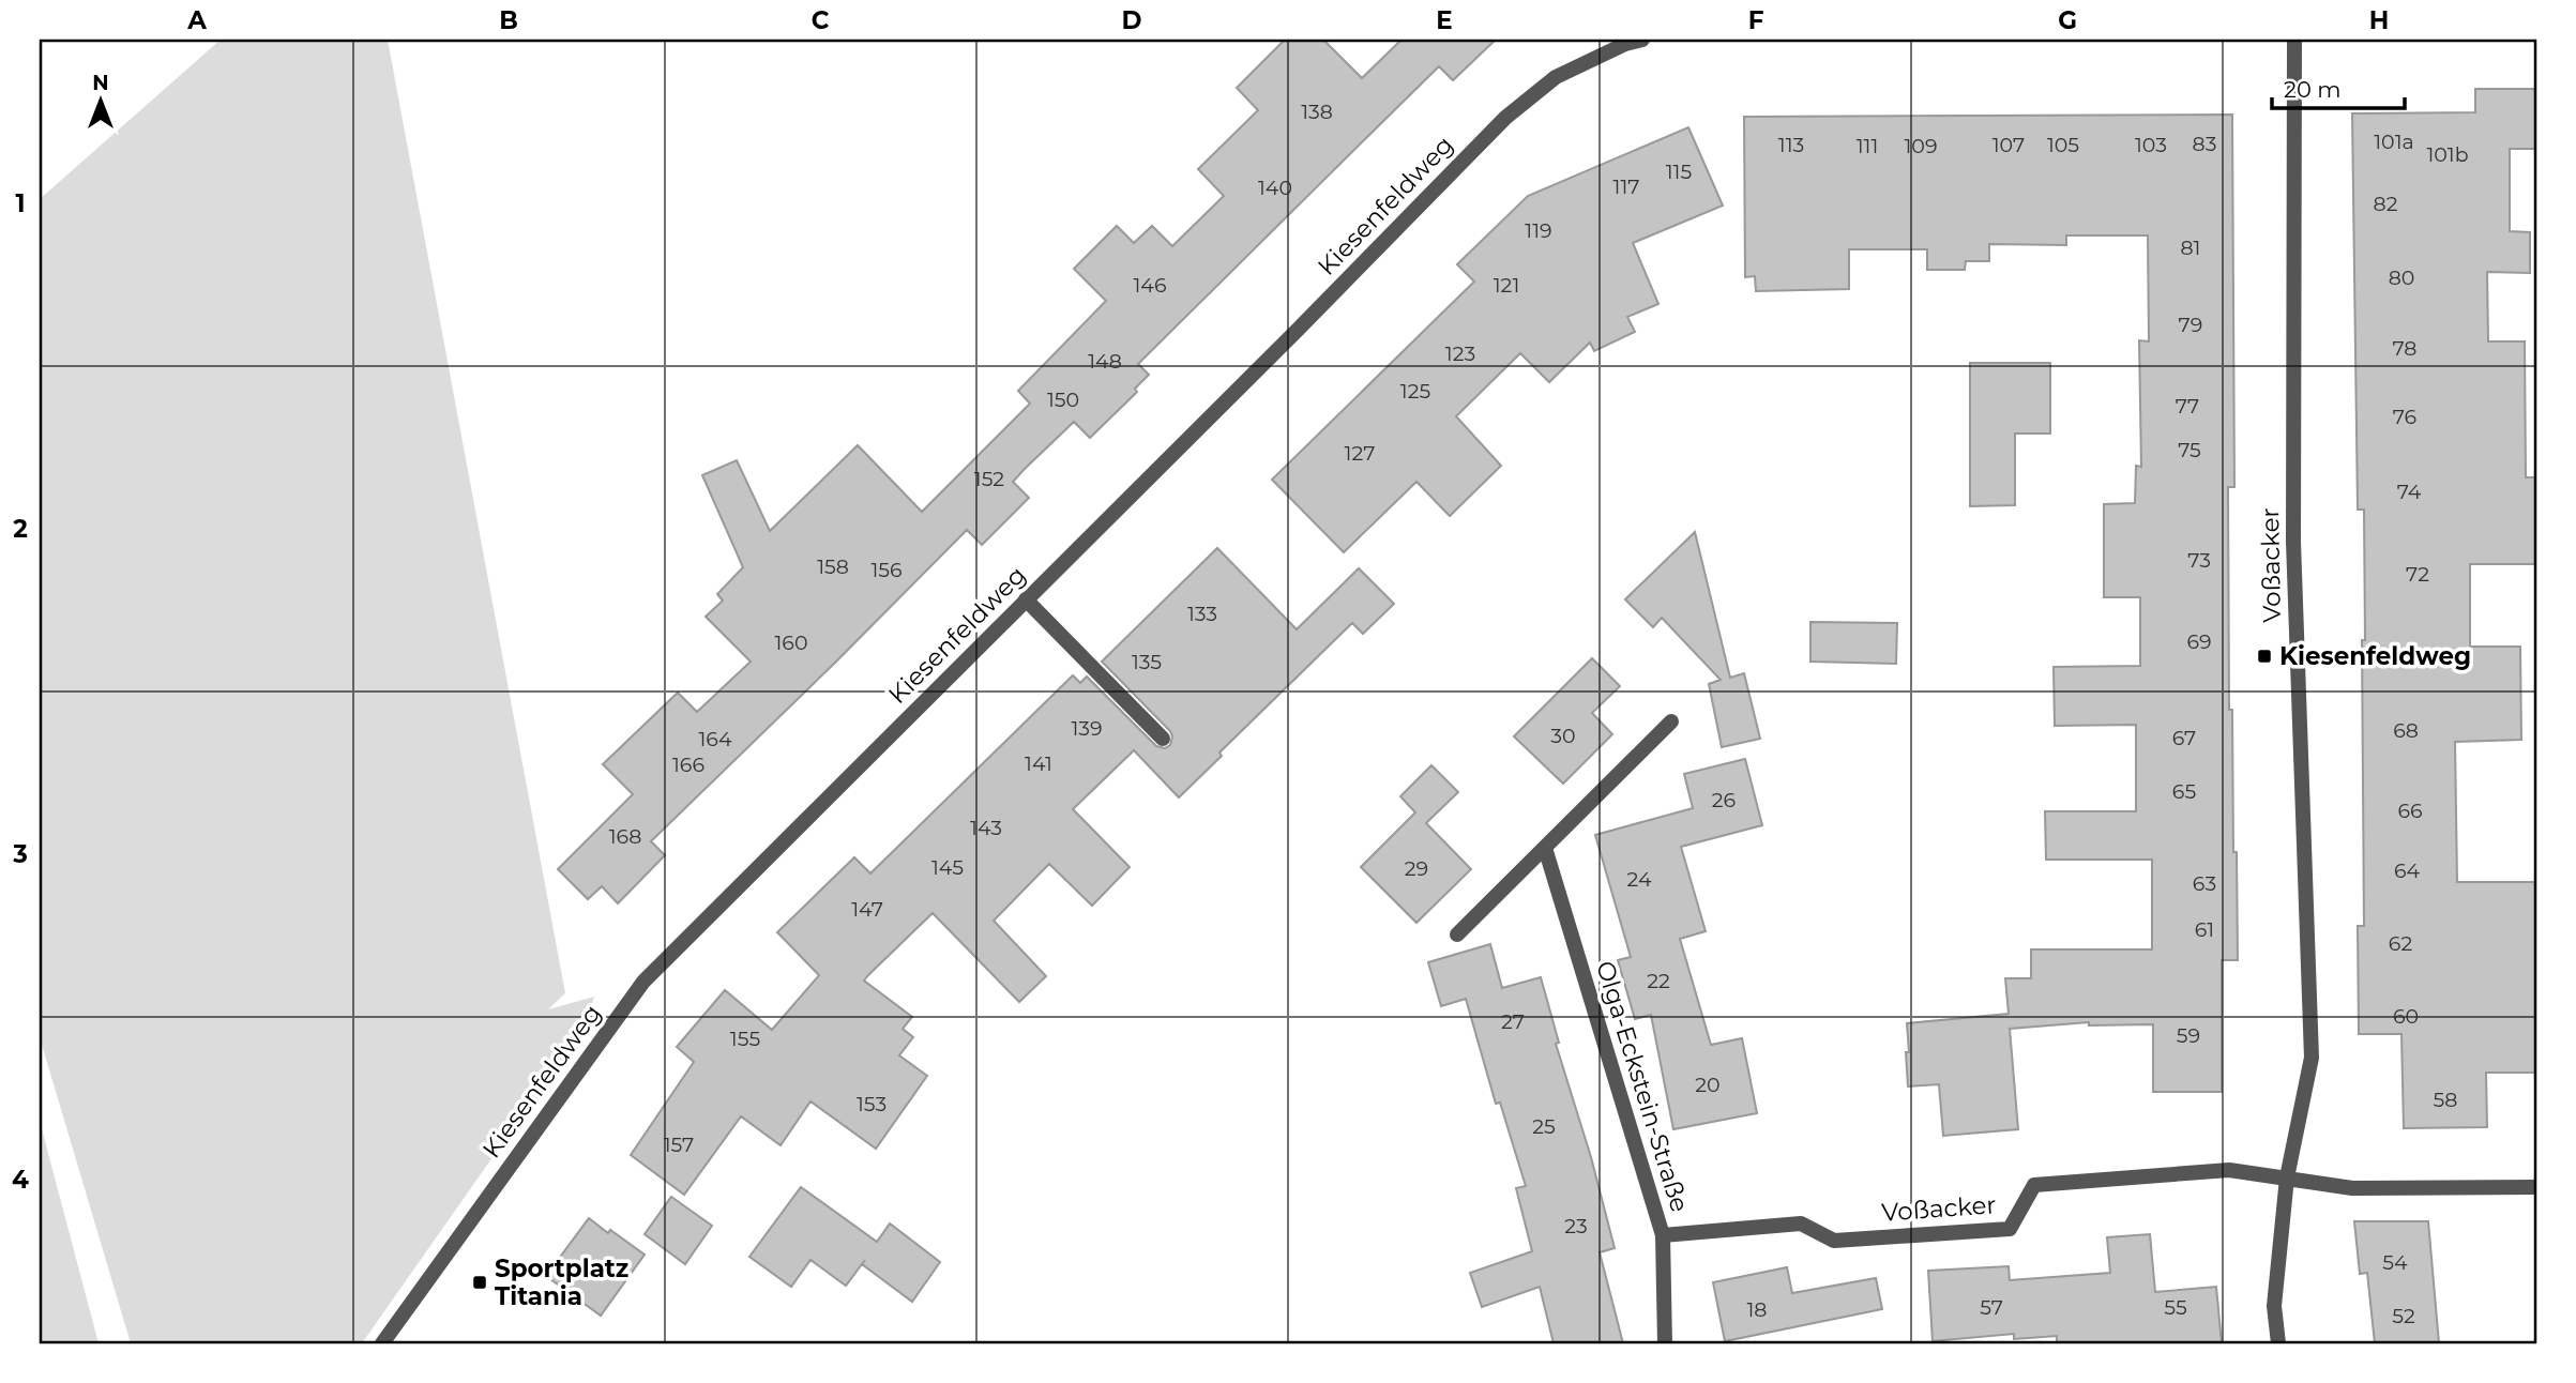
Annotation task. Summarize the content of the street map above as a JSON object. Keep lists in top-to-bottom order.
{
  "streets": {
    "street": ["Kiesenfeldweg", "Voßacker", "Olga-Eckstein-Straße"]
  },
  "crossings": [
    ["Voßacker", "Olga-Eckstein-Straße"]
  ],
  "places": {
    "transit": ["Kiesenfeldweg", "Sportplatz Titania"]
  },
  "house_numbers": [
    "138",
    "101a",
    "83",
    "113",
    "107",
    "105",
    "103",
    "111",
    "109",
    "101b",
    "115",
    "117",
    "140",
    "82",
    "119",
    "81",
    "80",
    "146",
    "121",
    "79",
    "78",
    "123",
    "148",
    "125",
    "150",
    "77",
    "76",
    "75",
    "127",
    "152",
    "74",
    "73",
    "158",
    "156",
    "72",
    "133",
    "69",
    "160",
    "135",
    "139",
    "68",
    "30",
    "67",
    "164",
    "141",
    "166",
    "65",
    "26",
    "66",
    "143",
    "168",
    "145",
    "29",
    "64",
    "24",
    "63",
    "147",
    "61",
    "62",
    "22",
    "60",
    "27",
    "59",
    "155",
    "20",
    "58",
    "153",
    "25",
    "157",
    "23",
    "54",
    "57",
    "55",
    "18",
    "52"
  ],
  "scale_bar": "20 m",
  "north": "top",
  "grid": {
    "columns": [
      "A",
      "B",
      "C",
      "D",
      "E",
      "F",
      "G",
      "H"
    ],
    "rows": [
      "1",
      "2",
      "3",
      "4"
    ]
  }
}
